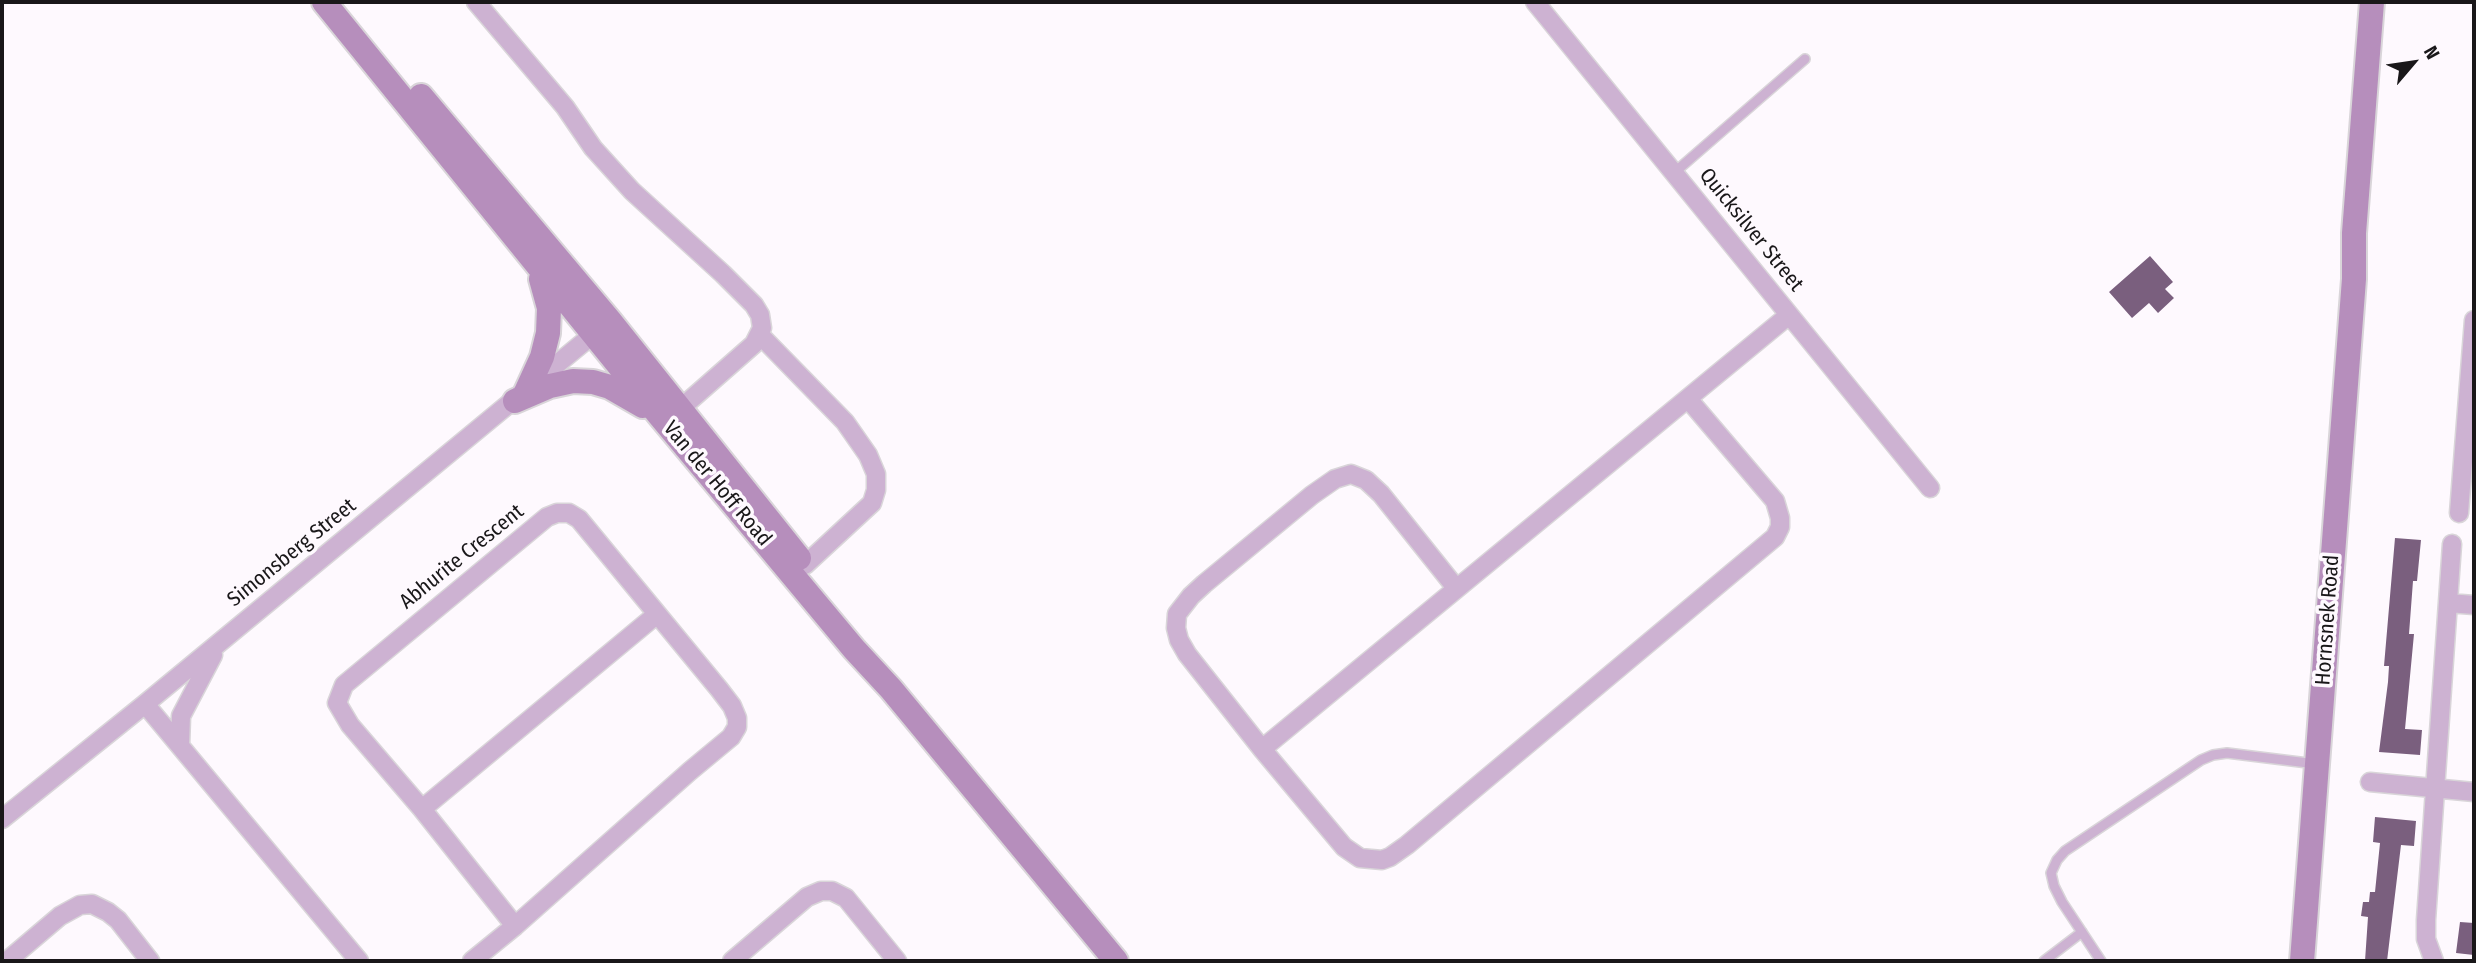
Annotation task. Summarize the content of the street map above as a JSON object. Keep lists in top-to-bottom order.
{
  "streets": {
    "main road": ["Van der Hoff Road", "Hornsnek Road"],
    "street": ["Quicksilver Street", "Simonsberg Street", "Abhurite Crescent"]
  },
  "crossings": [
    ["Van der Hoff Road", "Simonsberg Street"]
  ],
  "north": "top right"
}
